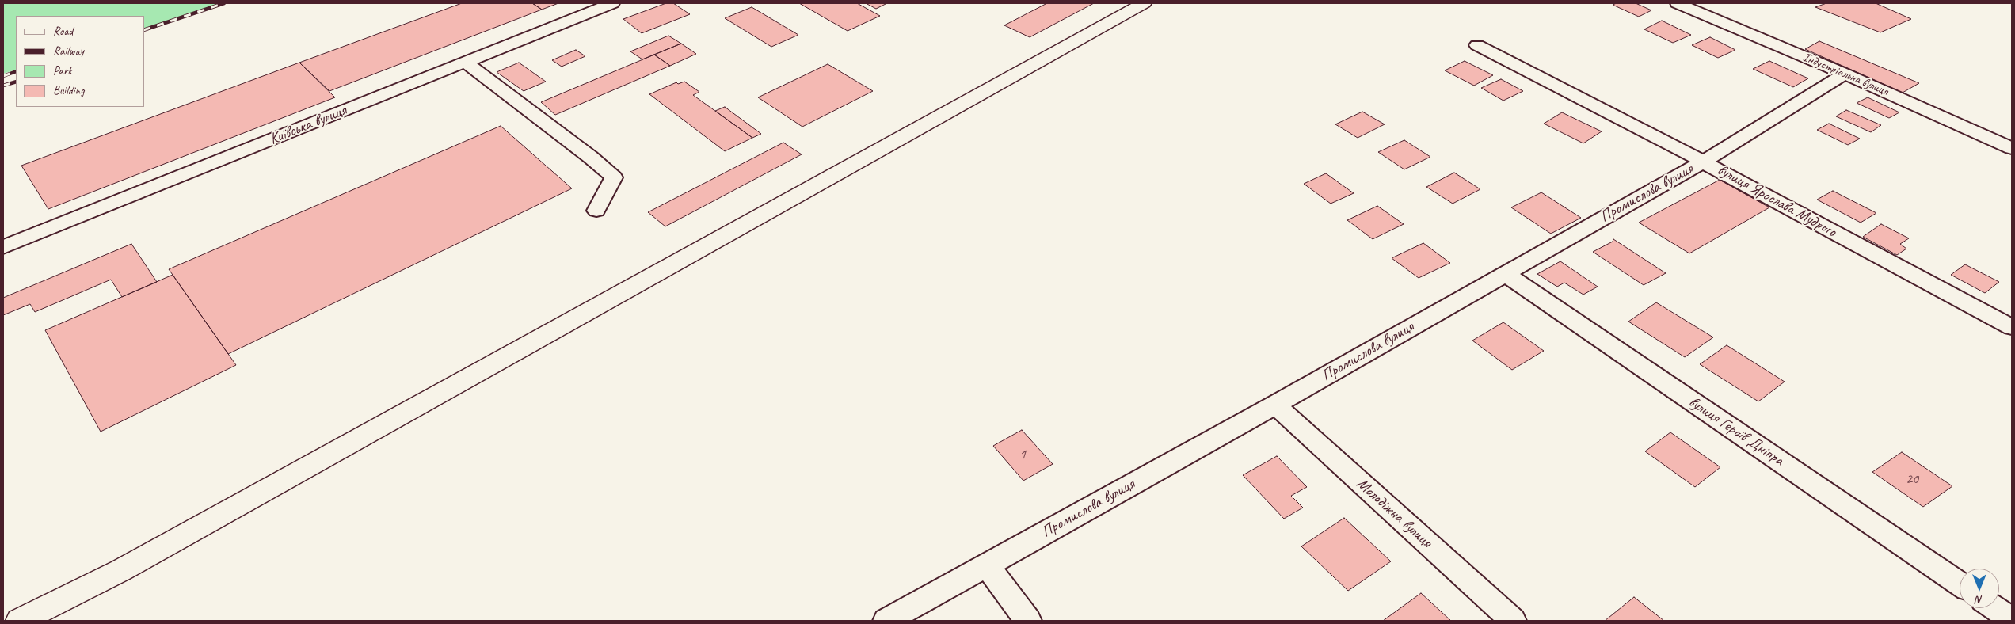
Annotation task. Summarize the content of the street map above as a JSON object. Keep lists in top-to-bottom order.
{
  "streets": {
    "street": [
      "Індустріальна вулиця",
      "Київська вулиця",
      "Промислова вулиця",
      "вулиця Ярослава Мудрого",
      "вулиця Героїв Дніпра",
      "Молодіжна вулиця"
    ]
  },
  "crossings": [
    ["Індустріальна вулиця", "Промислова вулиця"],
    ["Промислова вулиця", "вулиця Ярослава Мудрого"],
    ["Промислова вулиця", "вулиця Героїв Дніпра"],
    ["Промислова вулиця", "Молодіжна вулиця"]
  ],
  "house_numbers": ["1", "20"],
  "legend": [
    "Road",
    "Railway",
    "Park",
    "Building"
  ],
  "north": "bottom"
}
